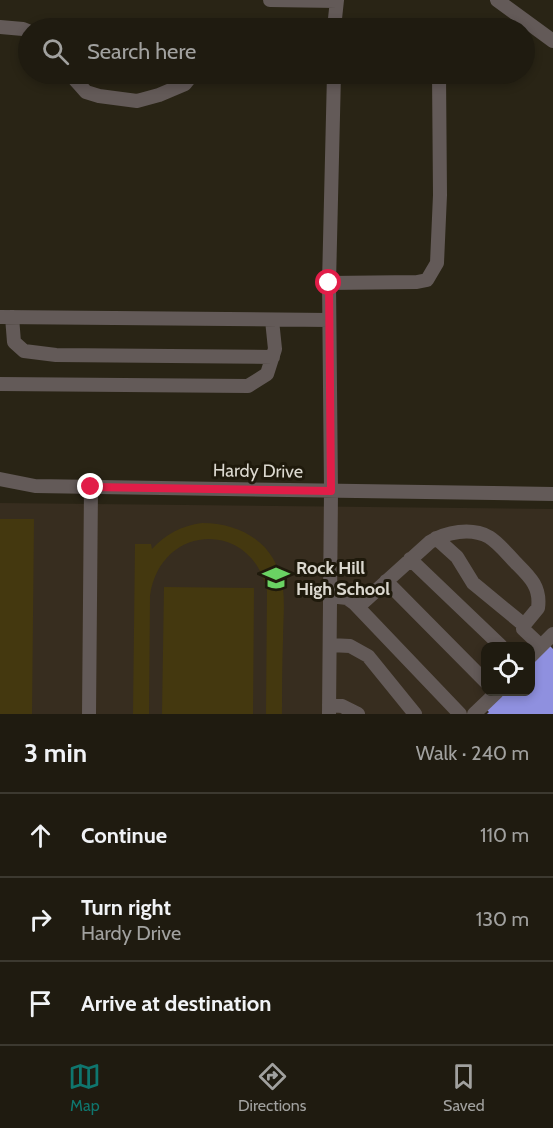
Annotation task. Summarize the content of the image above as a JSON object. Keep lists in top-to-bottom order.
{
  "streets": {
    "street": ["Hardy Drive"]
  },
  "places": {
    "school or university": ["Rock Hill High School"]
  },
  "page": {
    "search": "Search here",
    "heading": ["3 min", "Walk · 240 m"],
    "list": [
      ["Continue", "110 m"],
      ["Turn right", "Hardy Drive", "130 m"],
      "Arrive at destination"
    ],
    "nav": ["Map", "Directions", "Saved"]
  }
}
